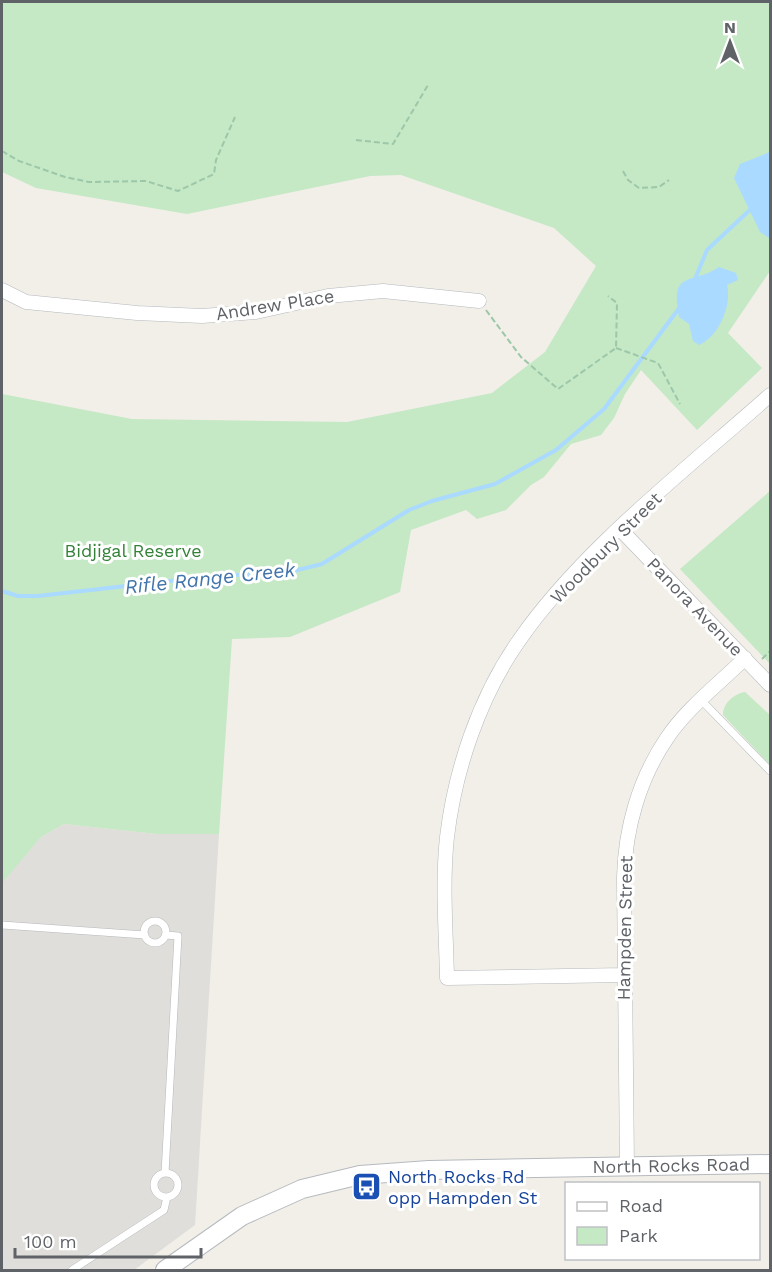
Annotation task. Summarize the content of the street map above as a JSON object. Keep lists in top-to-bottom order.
{
  "streets": {
    "main road": ["North Rocks Road"],
    "street": [
      "Andrew Place",
      "Woodbury Street",
      "Panora Avenue",
      "Hampden Street"
    ]
  },
  "crossings": [
    ["Woodbury Street", "Panora Avenue"],
    ["Woodbury Street", "Hampden Street"],
    ["Panora Avenue", "Hampden Street"],
    ["Hampden Street", "North Rocks Road"]
  ],
  "water": ["Rifle Range Creek"],
  "parks": ["Bidjigal Reserve"],
  "places": {
    "bus stop": ["North Rocks Rd opp Hampden St"]
  },
  "legend": ["Road", "Park"],
  "scale_bar": "100 m",
  "north": "top"
}
